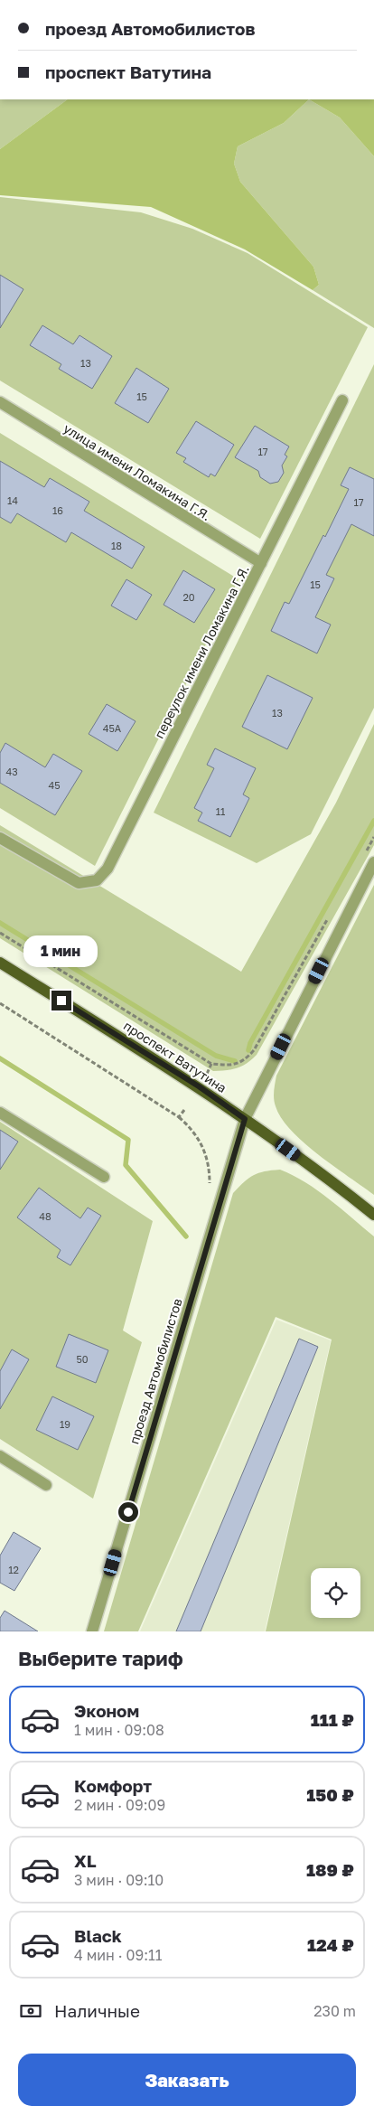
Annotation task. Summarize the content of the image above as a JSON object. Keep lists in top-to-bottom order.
{
  "streets": {
    "main road": ["проспект Ватутина"],
    "street": ["улица имени Ломакина Г.Я.", "переулок имени Ломакина Г.Я.", "проезд Автомобилистов"]
  },
  "crossings": [
    ["улица имени Ломакина Г.Я.", "переулок имени Ломакина Г.Я."],
    ["проспект Ватутина", "проезд Автомобилистов"]
  ],
  "house_numbers": [
    "13",
    "15",
    "17",
    "14",
    "17",
    "16",
    "18",
    "15",
    "20",
    "13",
    "45А",
    "43",
    "45",
    "11",
    "48",
    "50",
    "19",
    "12"
  ],
  "page": {
    "banner": ["проезд Автомобилистов", "проспект Ватутина"],
    "bubble": "1 мин",
    "heading": "Выберите тариф",
    "list": [
      {
        "name": "Эконом",
        "note": "1 мин · 09:08",
        "value": "111 ₽"
      },
      {
        "name": "Комфорт",
        "note": "2 мин · 09:09",
        "value": "150 ₽"
      },
      {
        "name": "XL",
        "note": "3 мин · 09:10",
        "value": "189 ₽"
      },
      {
        "name": "Black",
        "note": "4 мин · 09:11",
        "value": "124 ₽"
      }
    ],
    "pay": ["Наличные", "230 m"],
    "buttons": "Заказать"
  }
}
